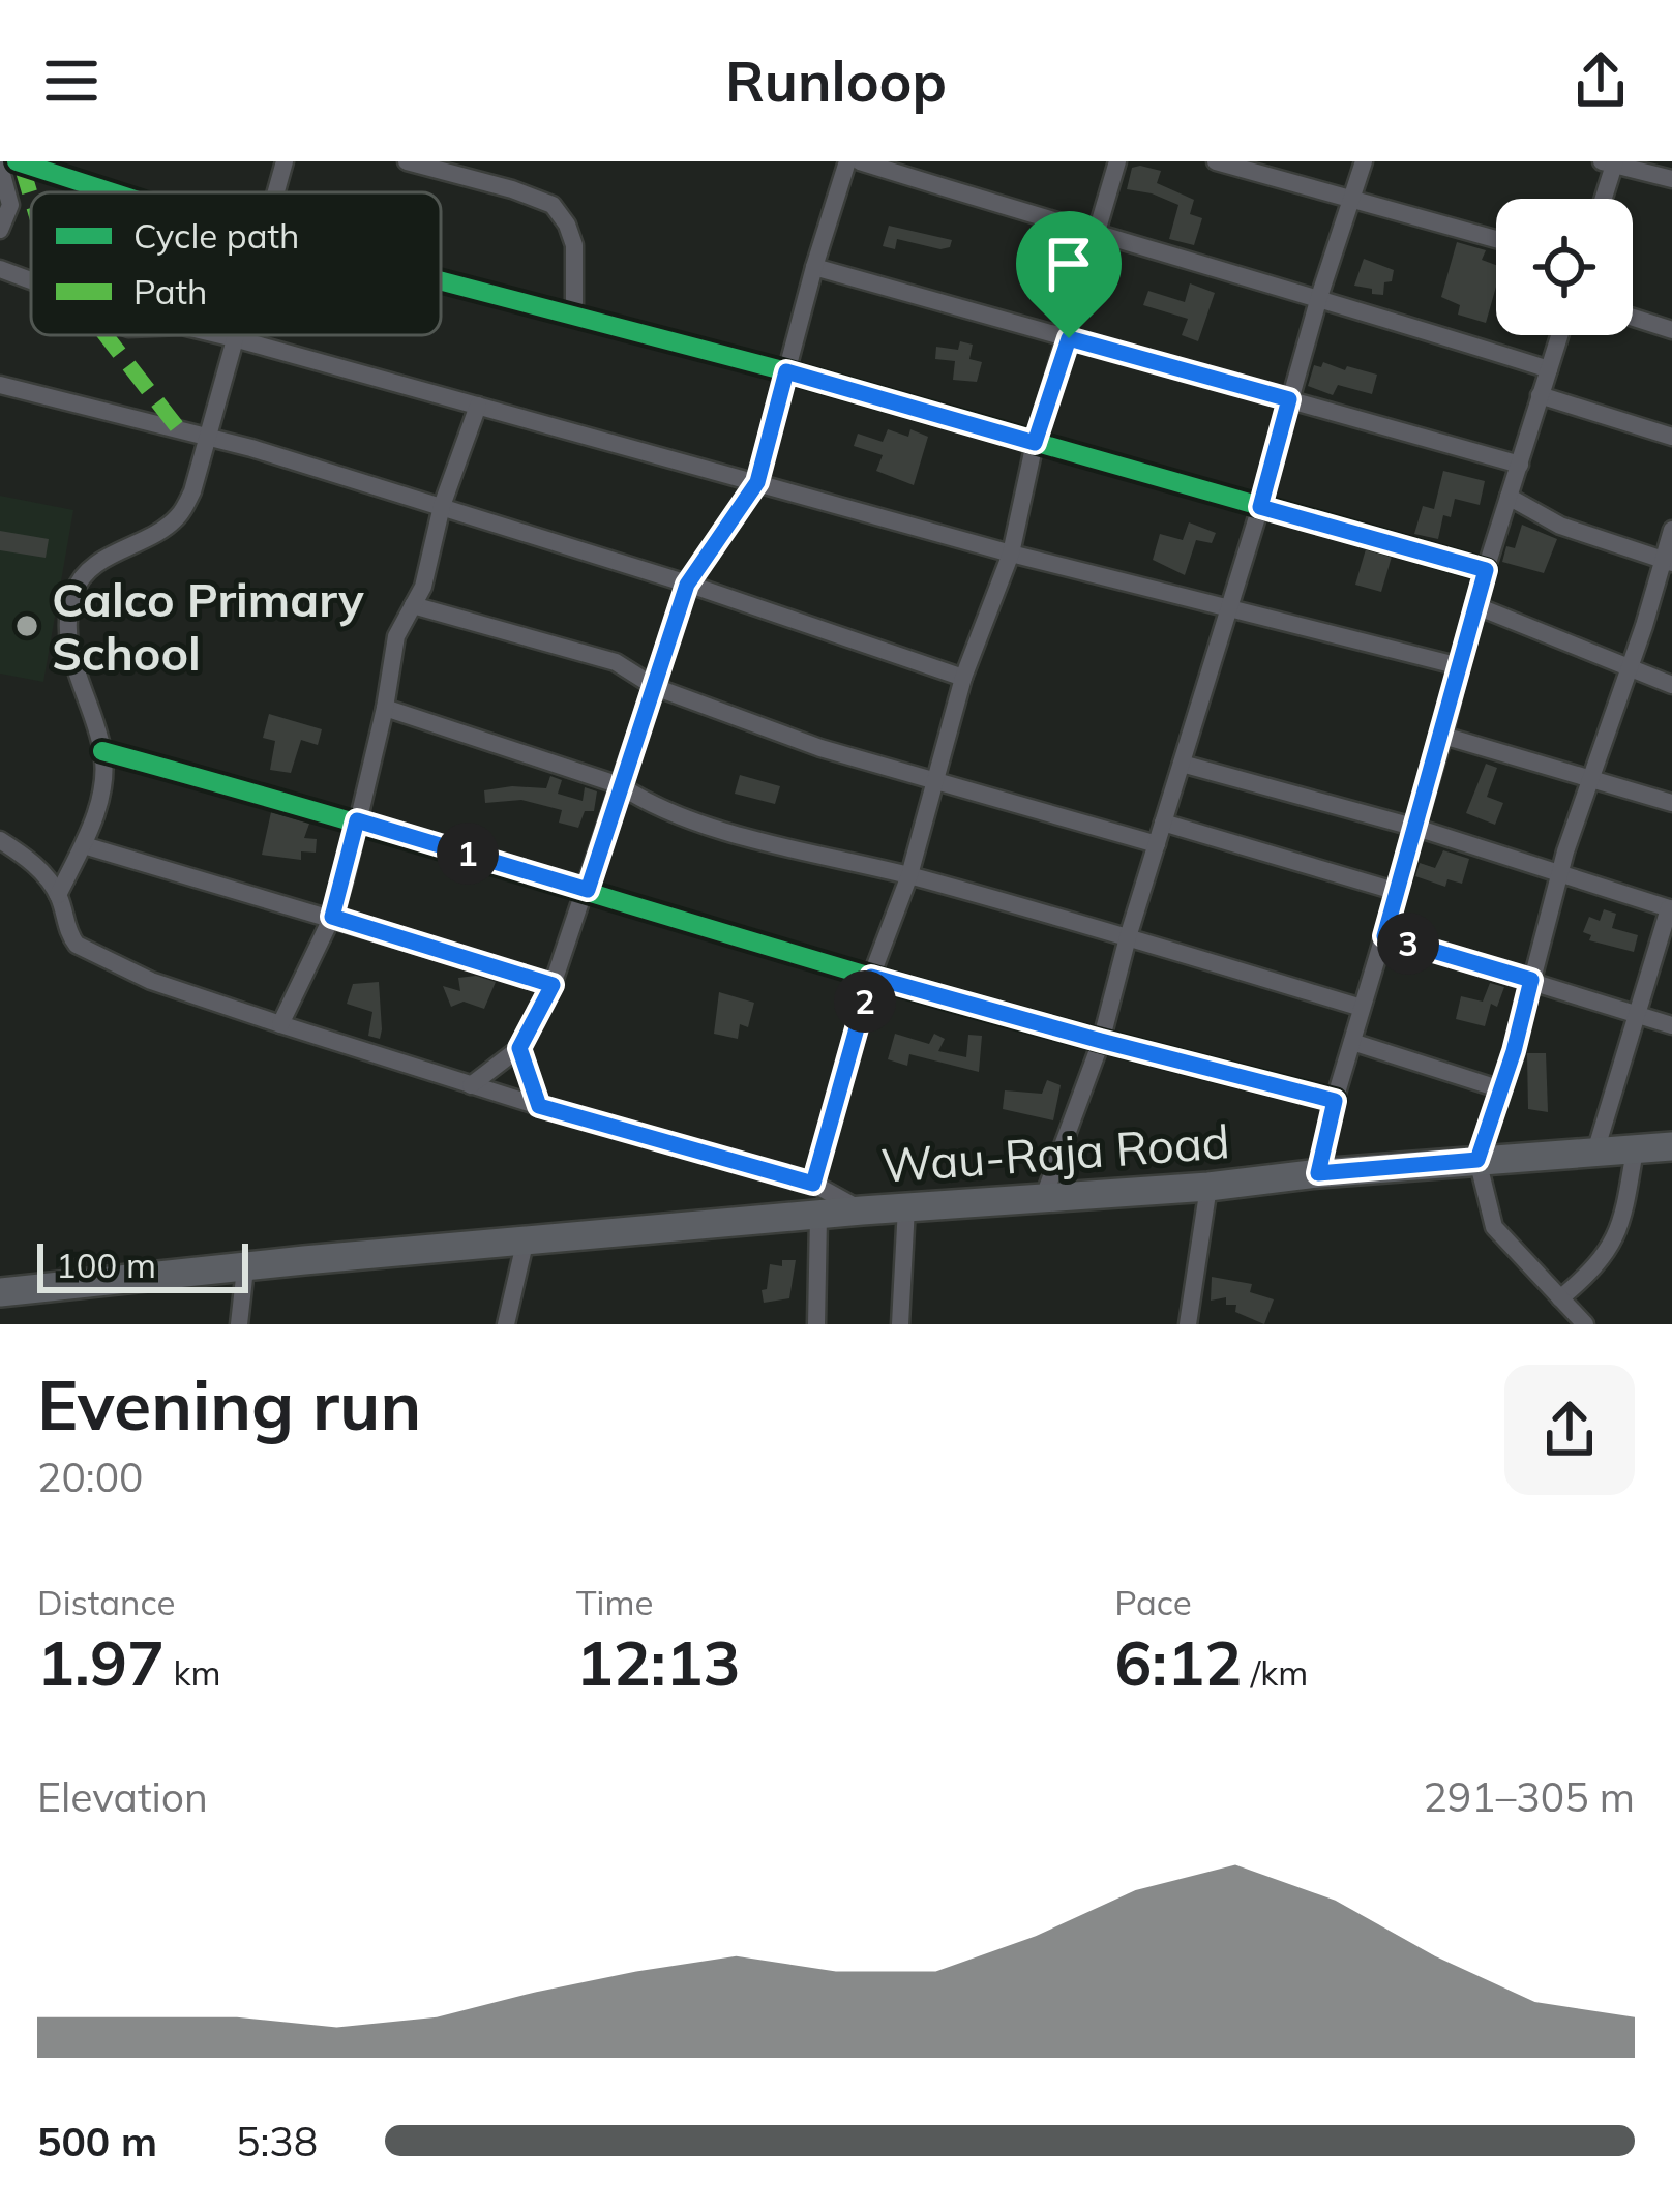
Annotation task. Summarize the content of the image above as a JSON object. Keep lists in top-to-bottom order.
{
  "streets": {
    "main road": ["Wau-Raja Road"]
  },
  "places": ["Calco Primary School"],
  "legend": ["Cycle path", "Path"],
  "scale_bar": "100 m",
  "page": {
    "header": "Runloop",
    "pins": ["1", "3", "2"],
    "scale": "100 m",
    "heading": ["Evening run", "20:00"],
    "stats": [
      ["Distance", "1.97 km"],
      ["Time", "12:13"],
      ["Pace", "6:12 /km"]
    ],
    "chart": ["Elevation", "291–305 m"],
    "list": [
      {
        "name": "500 m",
        "note": "5:38"
      }
    ]
  }
}
